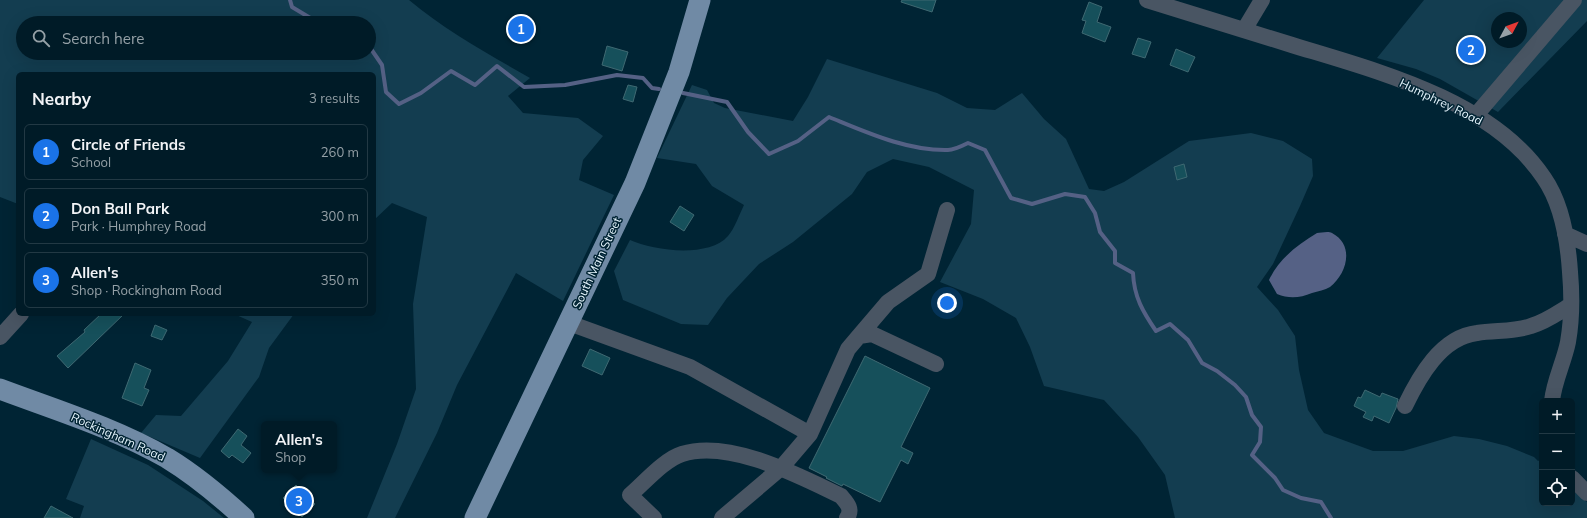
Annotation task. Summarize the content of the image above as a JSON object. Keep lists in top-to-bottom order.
{
  "streets": {
    "main road": ["South Main Street", "Rockingham Road"],
    "street": ["Humphrey Road"]
  },
  "north": "top right",
  "page": {
    "pins": ["1", "2", "3"],
    "search": "Search here",
    "heading": ["Nearby", "3 results"],
    "list": [
      {
        "mark": "1",
        "name": "Circle of Friends",
        "note": "School",
        "value": "260 m"
      },
      {
        "mark": "2",
        "name": "Don Ball Park",
        "note": "Park · Humphrey Road",
        "value": "300 m"
      },
      {
        "mark": "3",
        "name": "Allen's",
        "note": "Shop · Rockingham Road",
        "value": "350 m"
      }
    ],
    "map_buttons": ["+", "−"],
    "popup": ["Allen's", "Shop"]
  }
}
